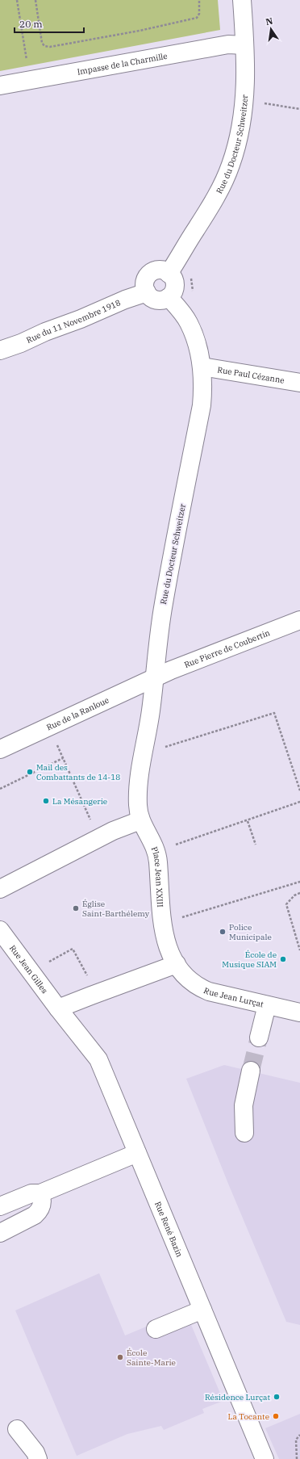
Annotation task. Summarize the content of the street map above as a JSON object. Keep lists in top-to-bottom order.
{
  "streets": {
    "street": [
      "Impasse de la Charmille",
      "Rue du Docteur Schweitzer",
      "Rue du 11 Novembre 1918",
      "Rue Paul Cézanne",
      "Rue Pierre de Coubertin",
      "Rue de la Ranloue",
      "Place Jean XXIII",
      "Rue Jean Gilles",
      "Rue Jean Lurçat",
      "Rue René Bazin"
    ]
  },
  "crossings": [
    ["Impasse de la Charmille", "Rue du Docteur Schweitzer"],
    ["Rue du Docteur Schweitzer", "Rue du 11 Novembre 1918"],
    ["Rue du Docteur Schweitzer", "Rue Paul Cézanne"],
    ["Rue du Docteur Schweitzer", "Rue Pierre de Coubertin"],
    ["Rue du Docteur Schweitzer", "Rue de la Ranloue"],
    ["Rue du Docteur Schweitzer", "Place Jean XXIII"],
    ["Rue Pierre de Coubertin", "Rue de la Ranloue"],
    ["Place Jean XXIII", "Rue Jean Lurçat"],
    ["Rue Jean Gilles", "Rue René Bazin"]
  ],
  "places": [
    "Mail des Combattants de 14-18",
    "La Mésangerie",
    "Église Saint-Barthélemy",
    "Police Municipale",
    "École de Musique SIAM",
    "École Sainte-Marie",
    "Résidence Lurçat",
    "La Tocante"
  ],
  "scale_bar": "20 m",
  "north": "top"
}
